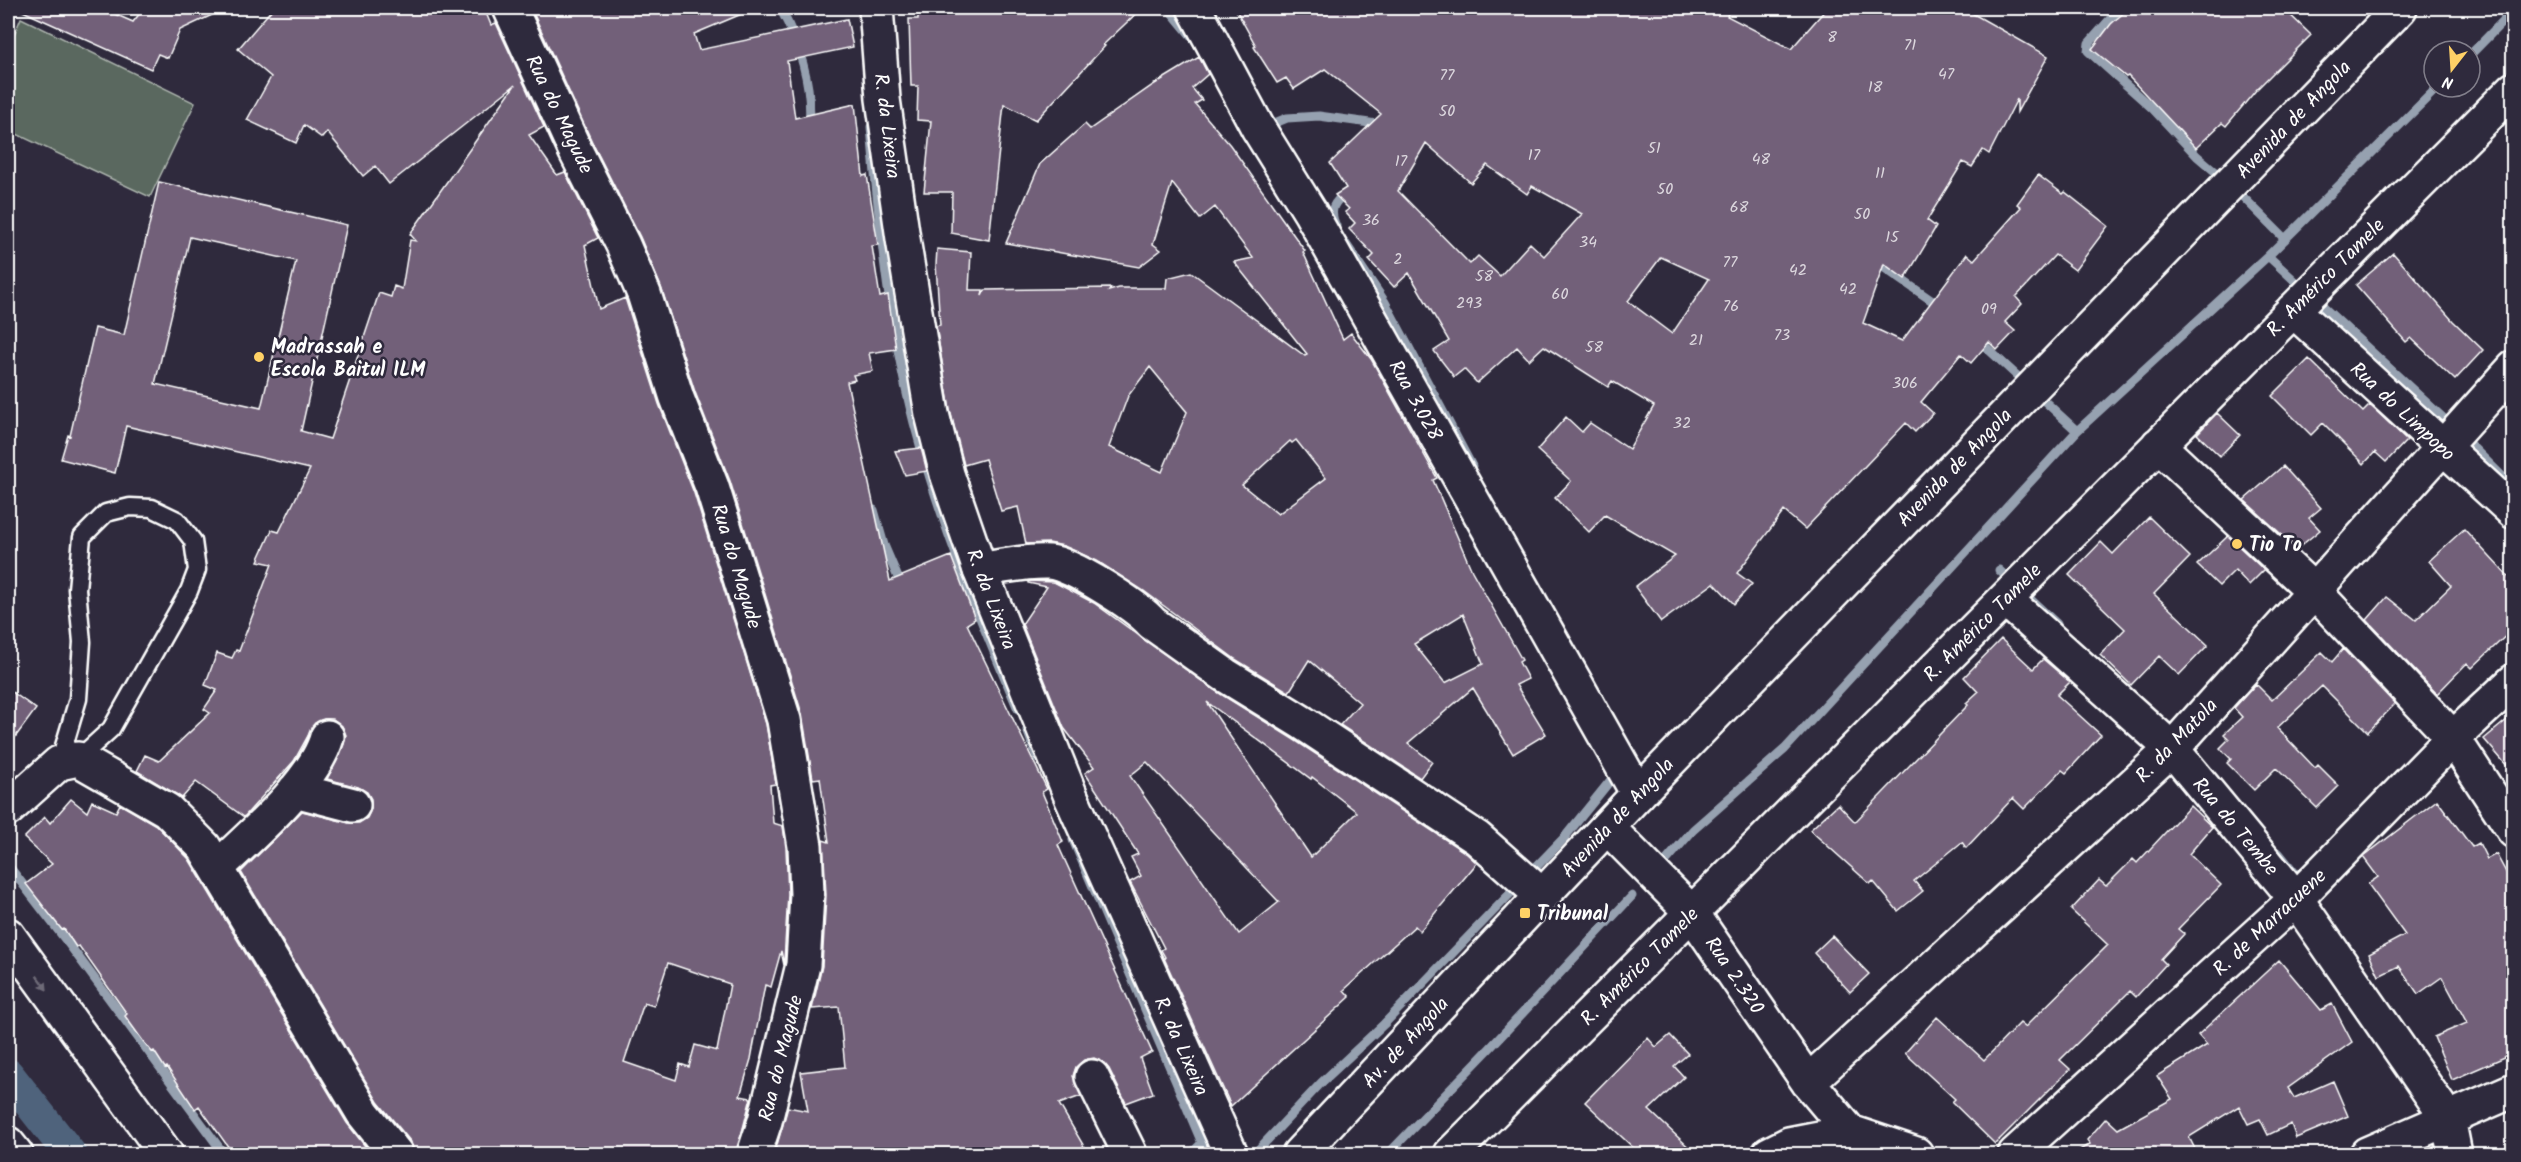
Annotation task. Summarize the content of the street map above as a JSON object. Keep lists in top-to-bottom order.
{
  "streets": {
    "street": [
      "Rua do Magude",
      "Avenida de Angola",
      "R. da Lixeira",
      "R. Américo Tamele",
      "Rua 3.028",
      "Rua do Limpopo",
      "R. da Matola",
      "Rua do Tembe",
      "R. de Marracuene",
      "Rua 2.320",
      "Av. de Angola"
    ]
  },
  "crossings": [
    ["Avenida de Angola", "Rua 3.028"],
    ["Avenida de Angola", "Rua 2.320"],
    ["Avenida de Angola", "Av. de Angola"],
    ["R. Américo Tamele", "Rua do Limpopo"],
    ["R. Américo Tamele", "Rua do Tembe"],
    ["R. Américo Tamele", "Rua 2.320"],
    ["Rua do Limpopo", "R. da Matola"],
    ["R. da Matola", "Rua do Tembe"],
    ["R. da Matola", "Rua 2.320"],
    ["Rua do Tembe", "R. de Marracuene"]
  ],
  "places": {
    "other": ["Madrassah e Escola Baitul ILM", "Tio To"],
    "transit": ["Tribunal"]
  },
  "house_numbers": [
    "8",
    "71",
    "47",
    "77",
    "18",
    "50",
    "51",
    "17",
    "48",
    "17",
    "11",
    "50",
    "68",
    "50",
    "36",
    "15",
    "34",
    "2",
    "77",
    "42",
    "58",
    "42",
    "60",
    "293",
    "76",
    "09",
    "73",
    "21",
    "58",
    "306",
    "32"
  ],
  "north": "bottom"
}
